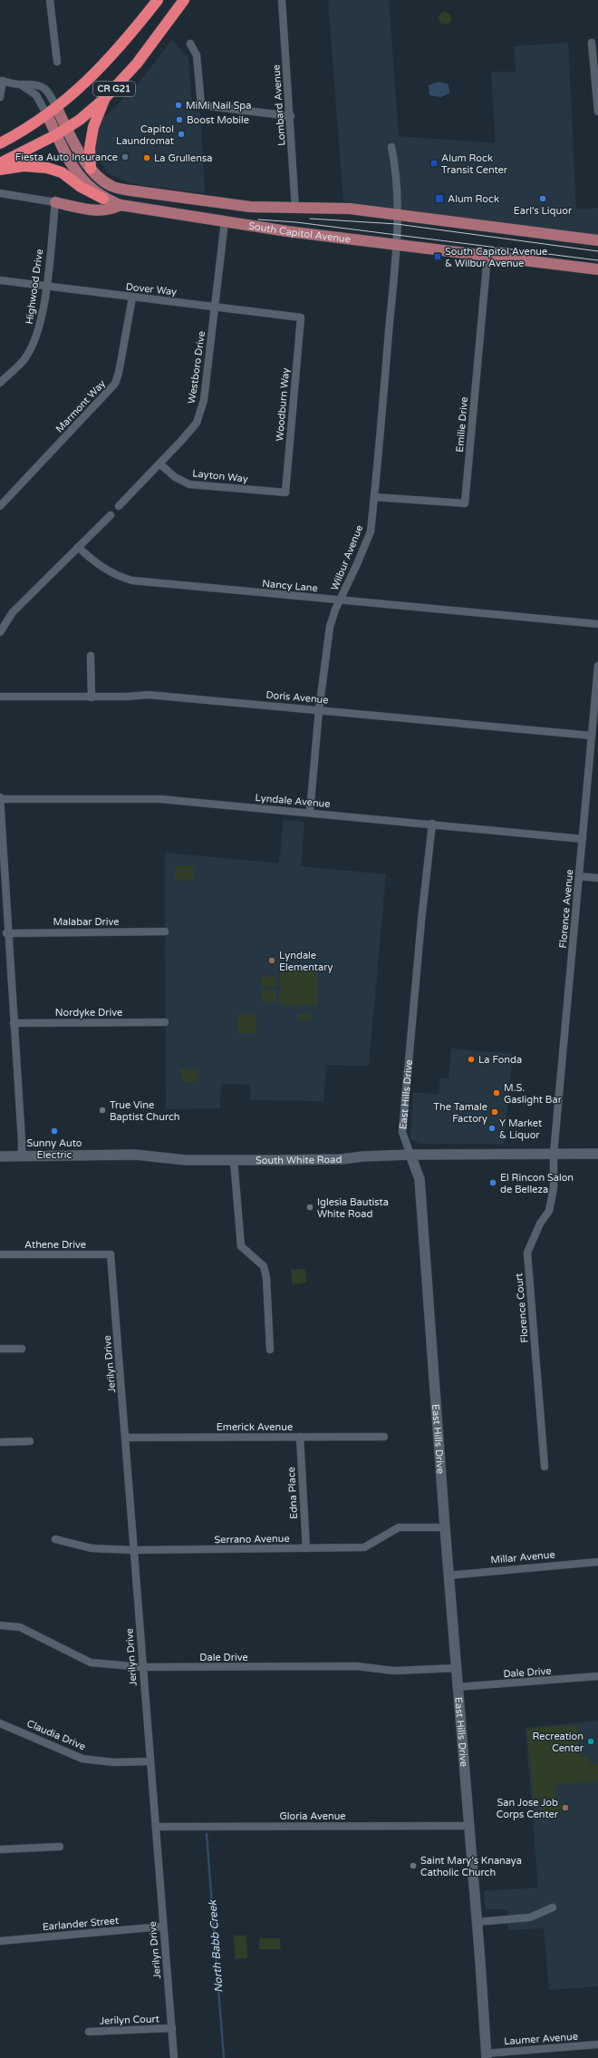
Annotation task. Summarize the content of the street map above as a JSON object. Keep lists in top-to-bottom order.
{
  "streets": {
    "highway": ["CR G21"],
    "main road": ["South Capitol Avenue"],
    "street": [
      "Lombard Avenue",
      "Highwood Drive",
      "Dover Way",
      "Westboro Drive",
      "Woodburn Way",
      "Marmont Way",
      "Emilie Drive",
      "Layton Way",
      "Wilbur Avenue",
      "Nancy Lane",
      "Doris Avenue",
      "Lyndale Avenue",
      "Florence Avenue",
      "Malabar Drive",
      "Nordyke Drive",
      "East Hills Drive",
      "South White Road",
      "Athene Drive",
      "Florence Court",
      "Jerilyn Drive",
      "Emerick Avenue",
      "Edna Place",
      "Serrano Avenue",
      "Millar Avenue",
      "Dale Drive",
      "Claudia Drive",
      "Gloria Avenue",
      "Earlander Street",
      "Jerilyn Court",
      "Laumer Avenue"
    ]
  },
  "crossings": [
    ["CR G21", "South Capitol Avenue"],
    ["Lombard Avenue", "South Capitol Avenue"],
    ["South Capitol Avenue", "Westboro Drive"],
    ["South Capitol Avenue", "Emilie Drive"],
    ["South Capitol Avenue", "Wilbur Avenue"],
    ["Highwood Drive", "Dover Way"],
    ["Dover Way", "Westboro Drive"],
    ["Dover Way", "Woodburn Way"],
    ["Dover Way", "Marmont Way"],
    ["Westboro Drive", "Layton Way"],
    ["Woodburn Way", "Layton Way"],
    ["Emilie Drive", "Wilbur Avenue"],
    ["Wilbur Avenue", "Nancy Lane"],
    ["Wilbur Avenue", "Doris Avenue"],
    ["Wilbur Avenue", "Lyndale Avenue"],
    ["Doris Avenue", "Florence Avenue"],
    ["Lyndale Avenue", "Florence Avenue"],
    ["Lyndale Avenue", "East Hills Drive"],
    ["Florence Avenue", "South White Road"],
    ["Florence Avenue", "Florence Court"],
    ["East Hills Drive", "South White Road"],
    ["East Hills Drive", "Serrano Avenue"],
    ["East Hills Drive", "Millar Avenue"],
    ["East Hills Drive", "Dale Drive"],
    ["East Hills Drive", "Gloria Avenue"],
    ["East Hills Drive", "Laumer Avenue"],
    ["South White Road", "Florence Court"],
    ["Athene Drive", "Jerilyn Drive"],
    ["Jerilyn Drive", "Emerick Avenue"],
    ["Jerilyn Drive", "Serrano Avenue"],
    ["Jerilyn Drive", "Dale Drive"],
    ["Jerilyn Drive", "Claudia Drive"],
    ["Jerilyn Drive", "Gloria Avenue"],
    ["Jerilyn Drive", "Earlander Street"],
    ["Jerilyn Drive", "Jerilyn Court"],
    ["Emerick Avenue", "Edna Place"],
    ["Edna Place", "Serrano Avenue"]
  ],
  "water": ["North Babb Creek"],
  "places": {
    "other": [
      "MiMi Nail Spa",
      "Boost Mobile",
      "Capitol Laundromat",
      "Fiesta Auto Insurance",
      "La Grullensa",
      "Earl's Liquor",
      "Lyndale Elementary",
      "La Fonda",
      "M.S. Gaslight Bar",
      "True Vine Baptist Church",
      "The Tamale Factory",
      "Y Market & Liquor",
      "Sunny Auto Electric",
      "El Rincon Salon de Belleza",
      "Iglesia Bautista White Road",
      "Recreation Center",
      "San Jose Job Corps Center",
      "Saint Mary’s Knanaya Catholic Church"
    ],
    "transit": ["Alum Rock Transit Center", "Alum Rock", "South Capitol Avenue & Wilbur Avenue"]
  }
}
